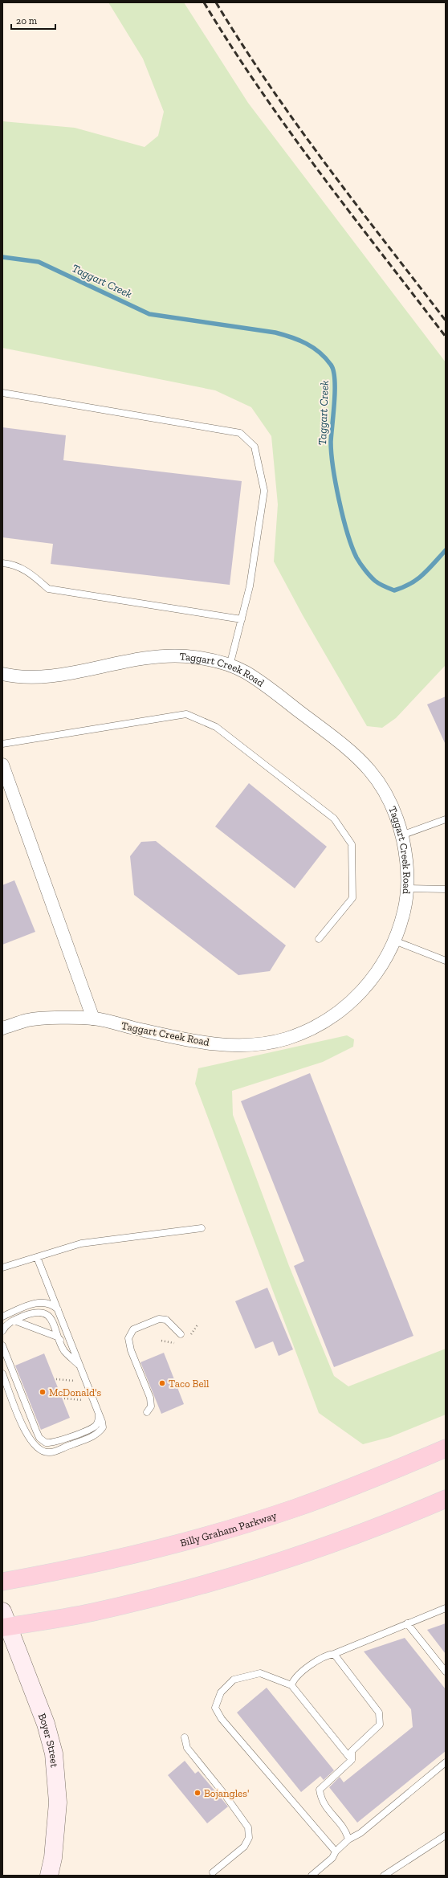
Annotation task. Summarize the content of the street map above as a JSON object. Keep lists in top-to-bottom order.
{
  "streets": {
    "highway": ["Billy Graham Parkway"],
    "main road": ["Boyer Street"],
    "street": ["Taggart Creek Road"]
  },
  "water": ["Taggart Creek"],
  "places": ["Taco Bell", "McDonald's", "Bojangles'"],
  "scale_bar": "20 m"
}
